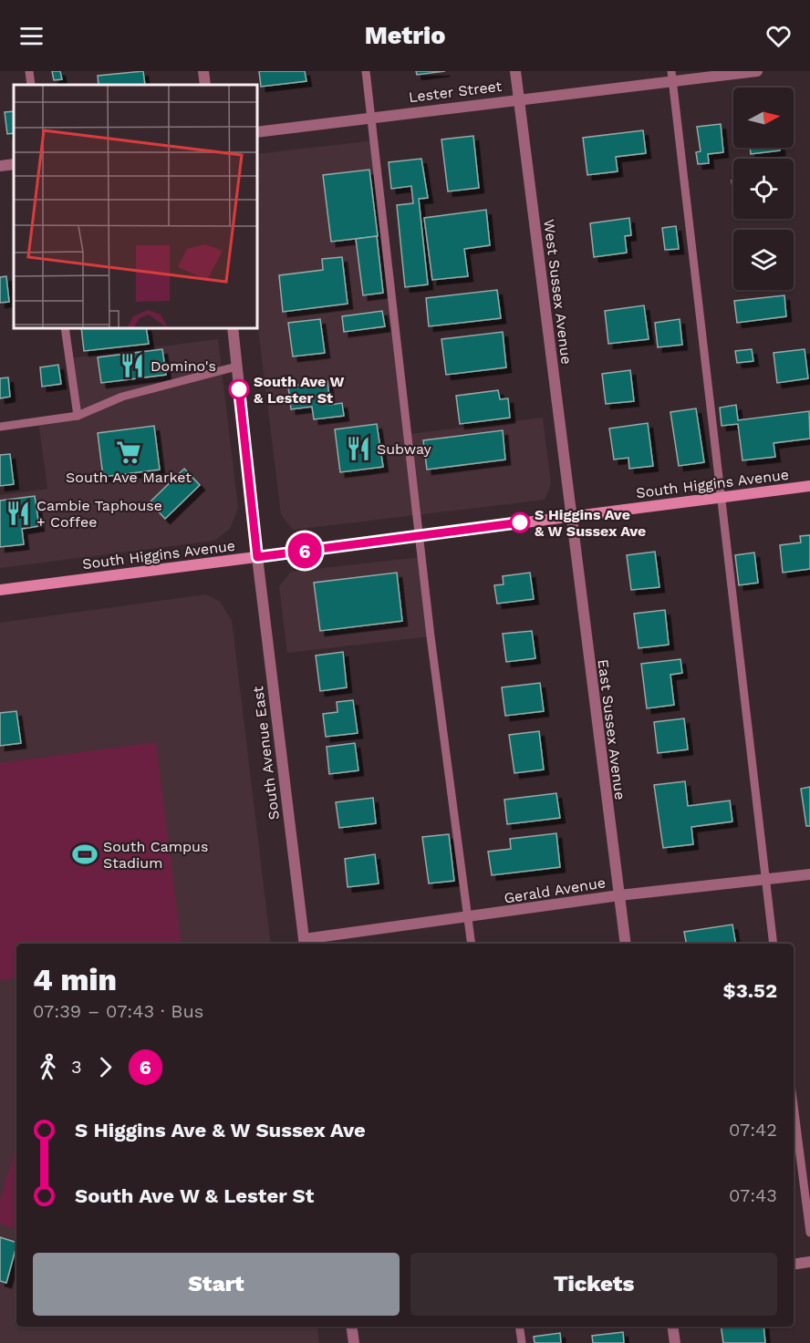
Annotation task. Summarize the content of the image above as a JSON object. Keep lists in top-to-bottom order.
{
  "streets": {
    "main road": ["South Higgins Avenue"],
    "street": [
      "Lester Street",
      "West Sussex Avenue",
      "East Sussex Avenue",
      "South Avenue East",
      "Gerald Avenue"
    ]
  },
  "crossings": [
    ["Lester Street", "West Sussex Avenue"],
    ["West Sussex Avenue", "South Higgins Avenue"],
    ["West Sussex Avenue", "East Sussex Avenue"],
    ["South Higgins Avenue", "East Sussex Avenue"],
    ["South Higgins Avenue", "South Avenue East"],
    ["East Sussex Avenue", "Gerald Avenue"],
    ["South Avenue East", "Gerald Avenue"]
  ],
  "places": {
    "restaurant": ["Domino's", "Subway", "Cambie Taphouse + Coffee"],
    "other": ["South Ave W & Lester St", "S Higgins Ave & W Sussex Ave"],
    "supermarket": ["South Ave Market"],
    "sports": ["South Campus Stadium"]
  },
  "lines": ["bus line 6"],
  "north": "right",
  "page": {
    "header": "Metrio",
    "on_map": "6",
    "heading": ["4 min", "07:39 – 07:43 · Bus", "$3.52"],
    "legs": ["3", "6"],
    "list": [
      {
        "name": "S Higgins Ave & W Sussex Ave",
        "value": "07:42"
      },
      {
        "name": "South Ave W & Lester St",
        "value": "07:43"
      }
    ],
    "buttons": ["Start", "Tickets"]
  }
}
